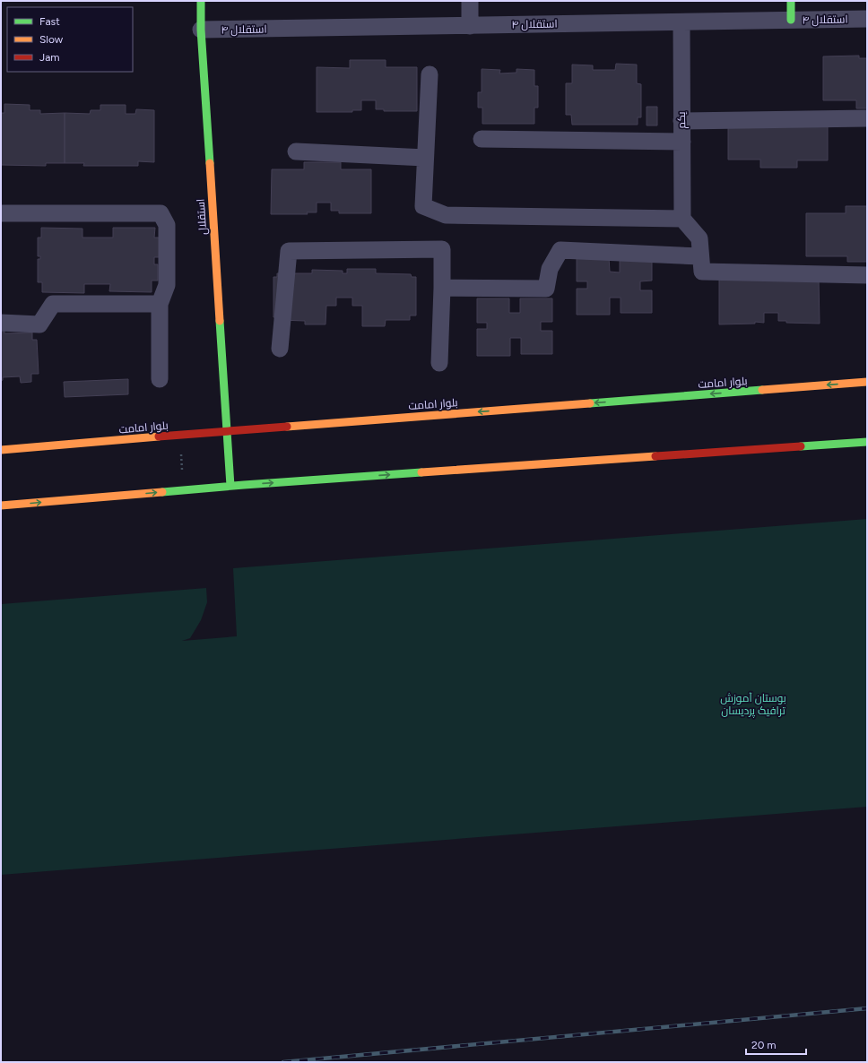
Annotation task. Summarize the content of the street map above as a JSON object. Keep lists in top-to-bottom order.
{
  "streets": {
    "main road": ["استقلال", "بلوار امامت"],
    "street": ["استقلال ۴", "یکم"]
  },
  "crossings": [
    ["استقلال ۴", "یکم"],
    ["استقلال ۴", "استقلال"],
    ["استقلال", "بلوار امامت"]
  ],
  "parks": ["بوستان آموزش ترافیک پردیسان"],
  "legend": ["Fast", "Slow", "Jam"],
  "scale_bar": "20 m"
}
